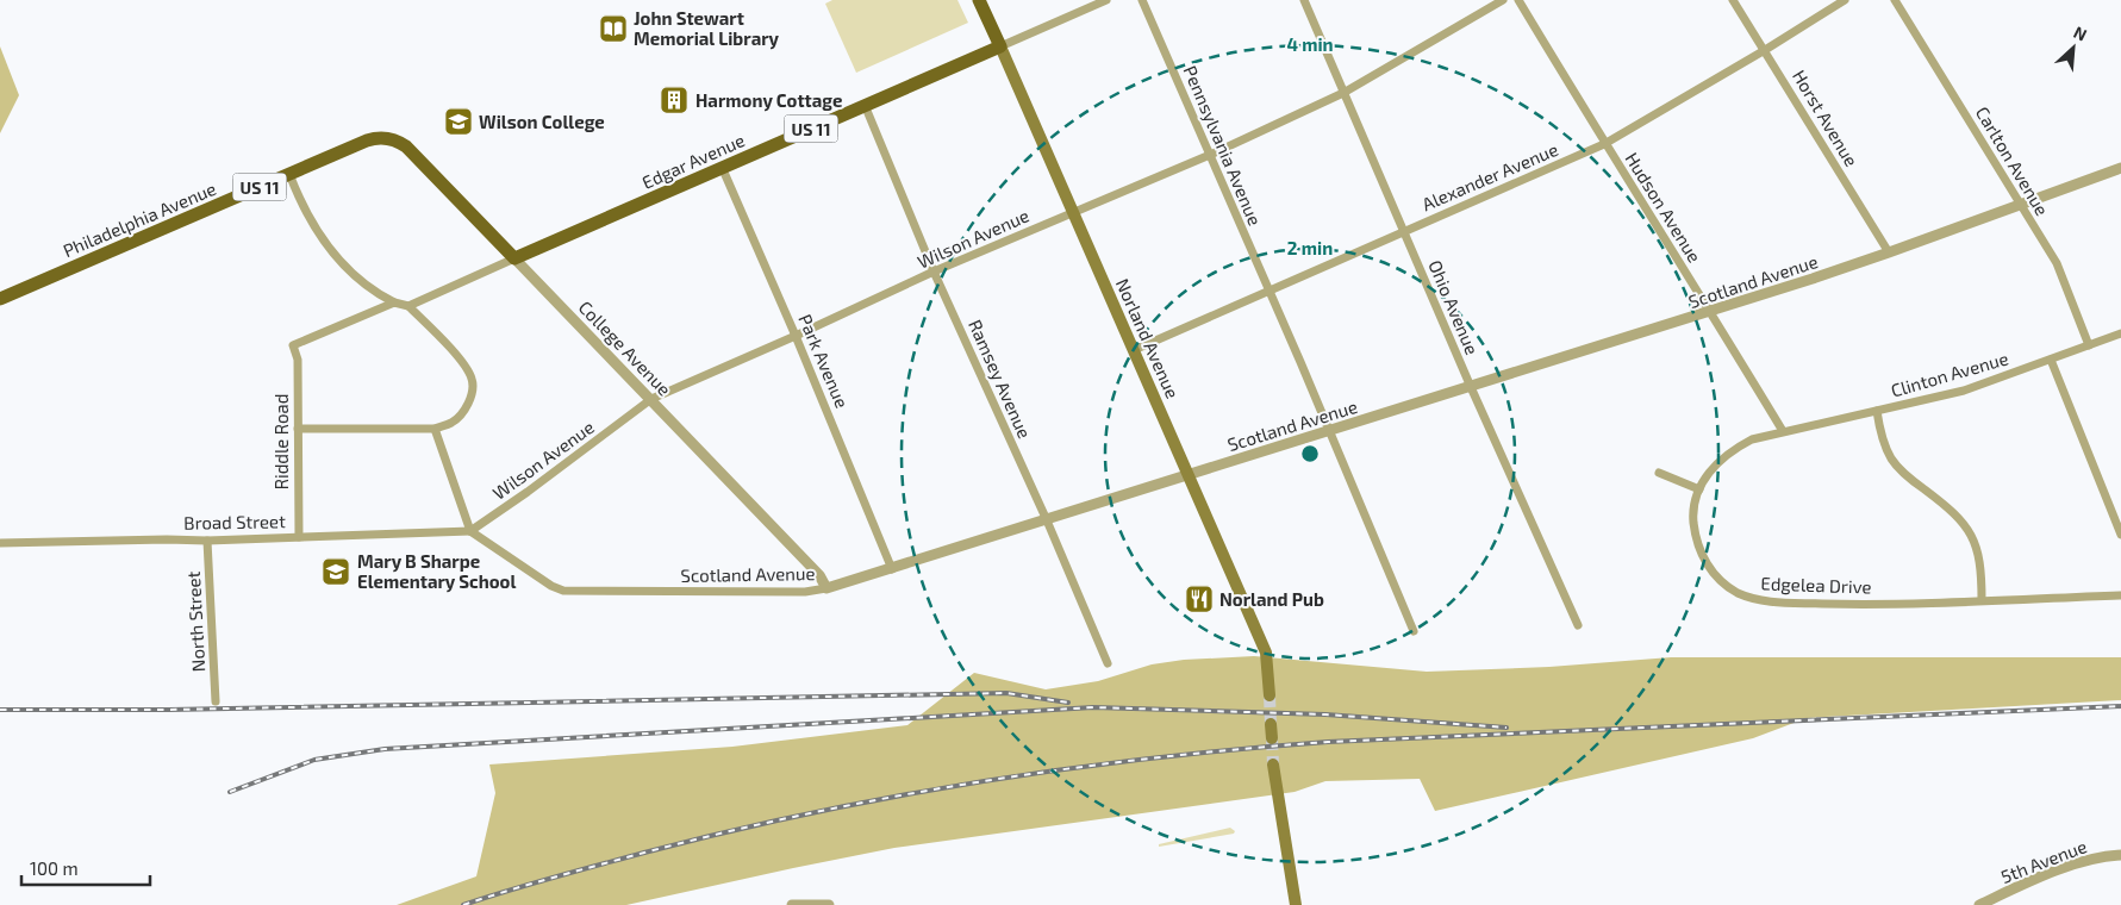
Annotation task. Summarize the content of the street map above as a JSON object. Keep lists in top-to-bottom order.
{
  "streets": {
    "main road": [
      "US 11",
      "Edgar Avenue",
      "Philadelphia Avenue",
      "Norland Avenue",
      "College Avenue"
    ],
    "street": [
      "Horst Avenue",
      "Pennsylvania Avenue",
      "Carlton Avenue",
      "Alexander Avenue",
      "Hudson Avenue",
      "Wilson Avenue",
      "Scotland Avenue",
      "Ohio Avenue",
      "Park Avenue",
      "Clinton Avenue",
      "Ramsey Avenue",
      "Riddle Road",
      "Broad Street",
      "Edgelea Drive",
      "North Street",
      "5th Avenue"
    ]
  },
  "crossings": [
    ["Horst Avenue", "Alexander Avenue"],
    ["Horst Avenue", "Scotland Avenue"],
    ["Pennsylvania Avenue", "Alexander Avenue"],
    ["Pennsylvania Avenue", "Wilson Avenue"],
    ["Pennsylvania Avenue", "Scotland Avenue"],
    ["Edgar Avenue", "Norland Avenue"],
    ["Edgar Avenue", "College Avenue"],
    ["Edgar Avenue", "Park Avenue"],
    ["Edgar Avenue", "Ramsey Avenue"],
    ["Carlton Avenue", "Scotland Avenue"],
    ["Carlton Avenue", "Clinton Avenue"],
    ["Alexander Avenue", "Hudson Avenue"],
    ["Alexander Avenue", "Ohio Avenue"],
    ["Alexander Avenue", "Norland Avenue"],
    ["Hudson Avenue", "Scotland Avenue"],
    ["Hudson Avenue", "Clinton Avenue"],
    ["Hudson Avenue", "Edgelea Drive"],
    ["Philadelphia Avenue", "College Avenue"],
    ["Wilson Avenue", "Scotland Avenue"],
    ["Wilson Avenue", "Ohio Avenue"],
    ["Wilson Avenue", "Norland Avenue"],
    ["Wilson Avenue", "College Avenue"],
    ["Wilson Avenue", "Park Avenue"],
    ["Wilson Avenue", "Ramsey Avenue"],
    ["Wilson Avenue", "Broad Street"],
    ["Scotland Avenue", "Ohio Avenue"],
    ["Scotland Avenue", "Norland Avenue"],
    ["Scotland Avenue", "College Avenue"],
    ["Scotland Avenue", "Park Avenue"],
    ["Scotland Avenue", "Ramsey Avenue"],
    ["Scotland Avenue", "Broad Street"],
    ["Clinton Avenue", "Edgelea Drive"],
    ["Riddle Road", "Broad Street"],
    ["Broad Street", "North Street"]
  ],
  "places": {
    "library": ["John Stewart Memorial Library"],
    "building": ["Harmony Cottage"],
    "school or university": ["Wilson College", "Mary B Sharpe Elementary School"],
    "restaurant": ["Norland Pub"]
  },
  "scale_bar": "100 m",
  "north": "top right",
  "rings": ["4 min", "2 min"]
}
